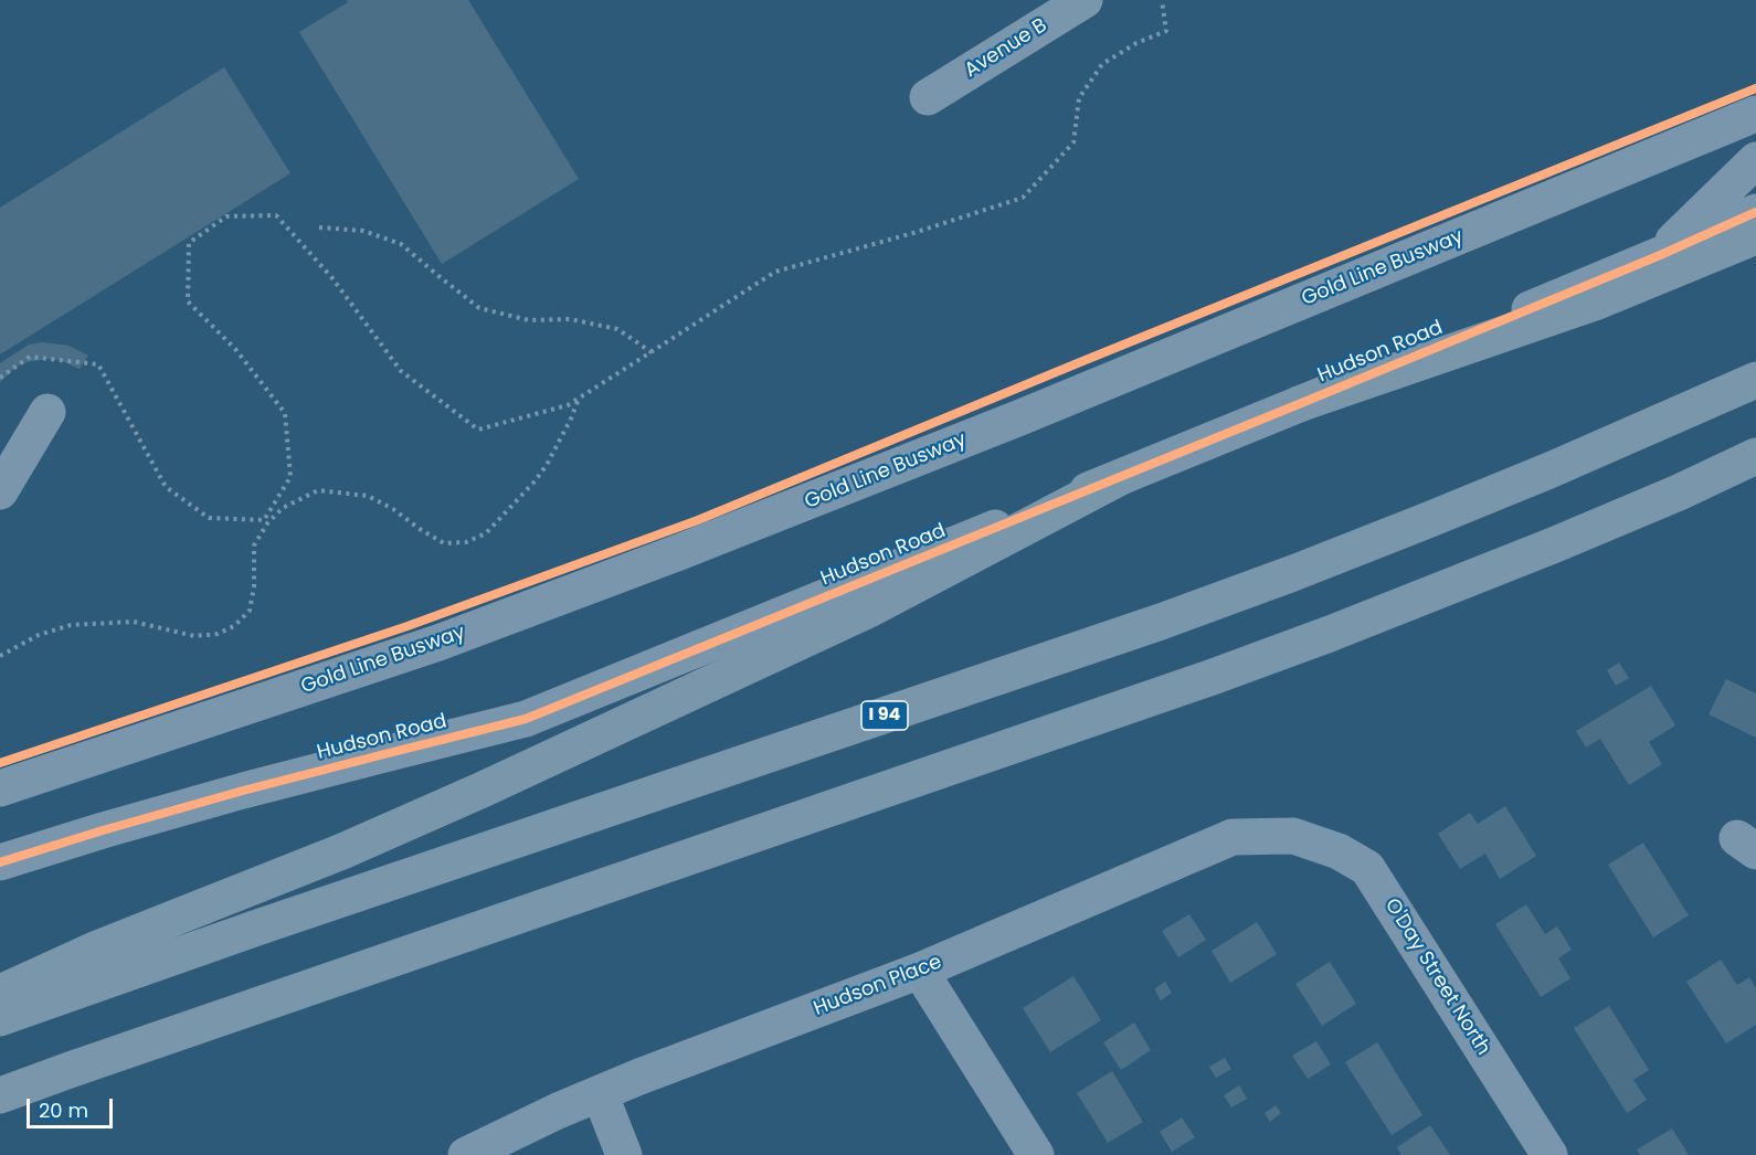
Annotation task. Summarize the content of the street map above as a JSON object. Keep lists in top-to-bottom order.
{
  "streets": {
    "highway": ["I 94"],
    "street": [
      "Avenue B",
      "Gold Line Busway",
      "Hudson Road",
      "O'Day Street North",
      "Hudson Place"
    ]
  },
  "crossings": [
    ["O'Day Street North", "Hudson Place"]
  ],
  "scale_bar": "20 m"
}
